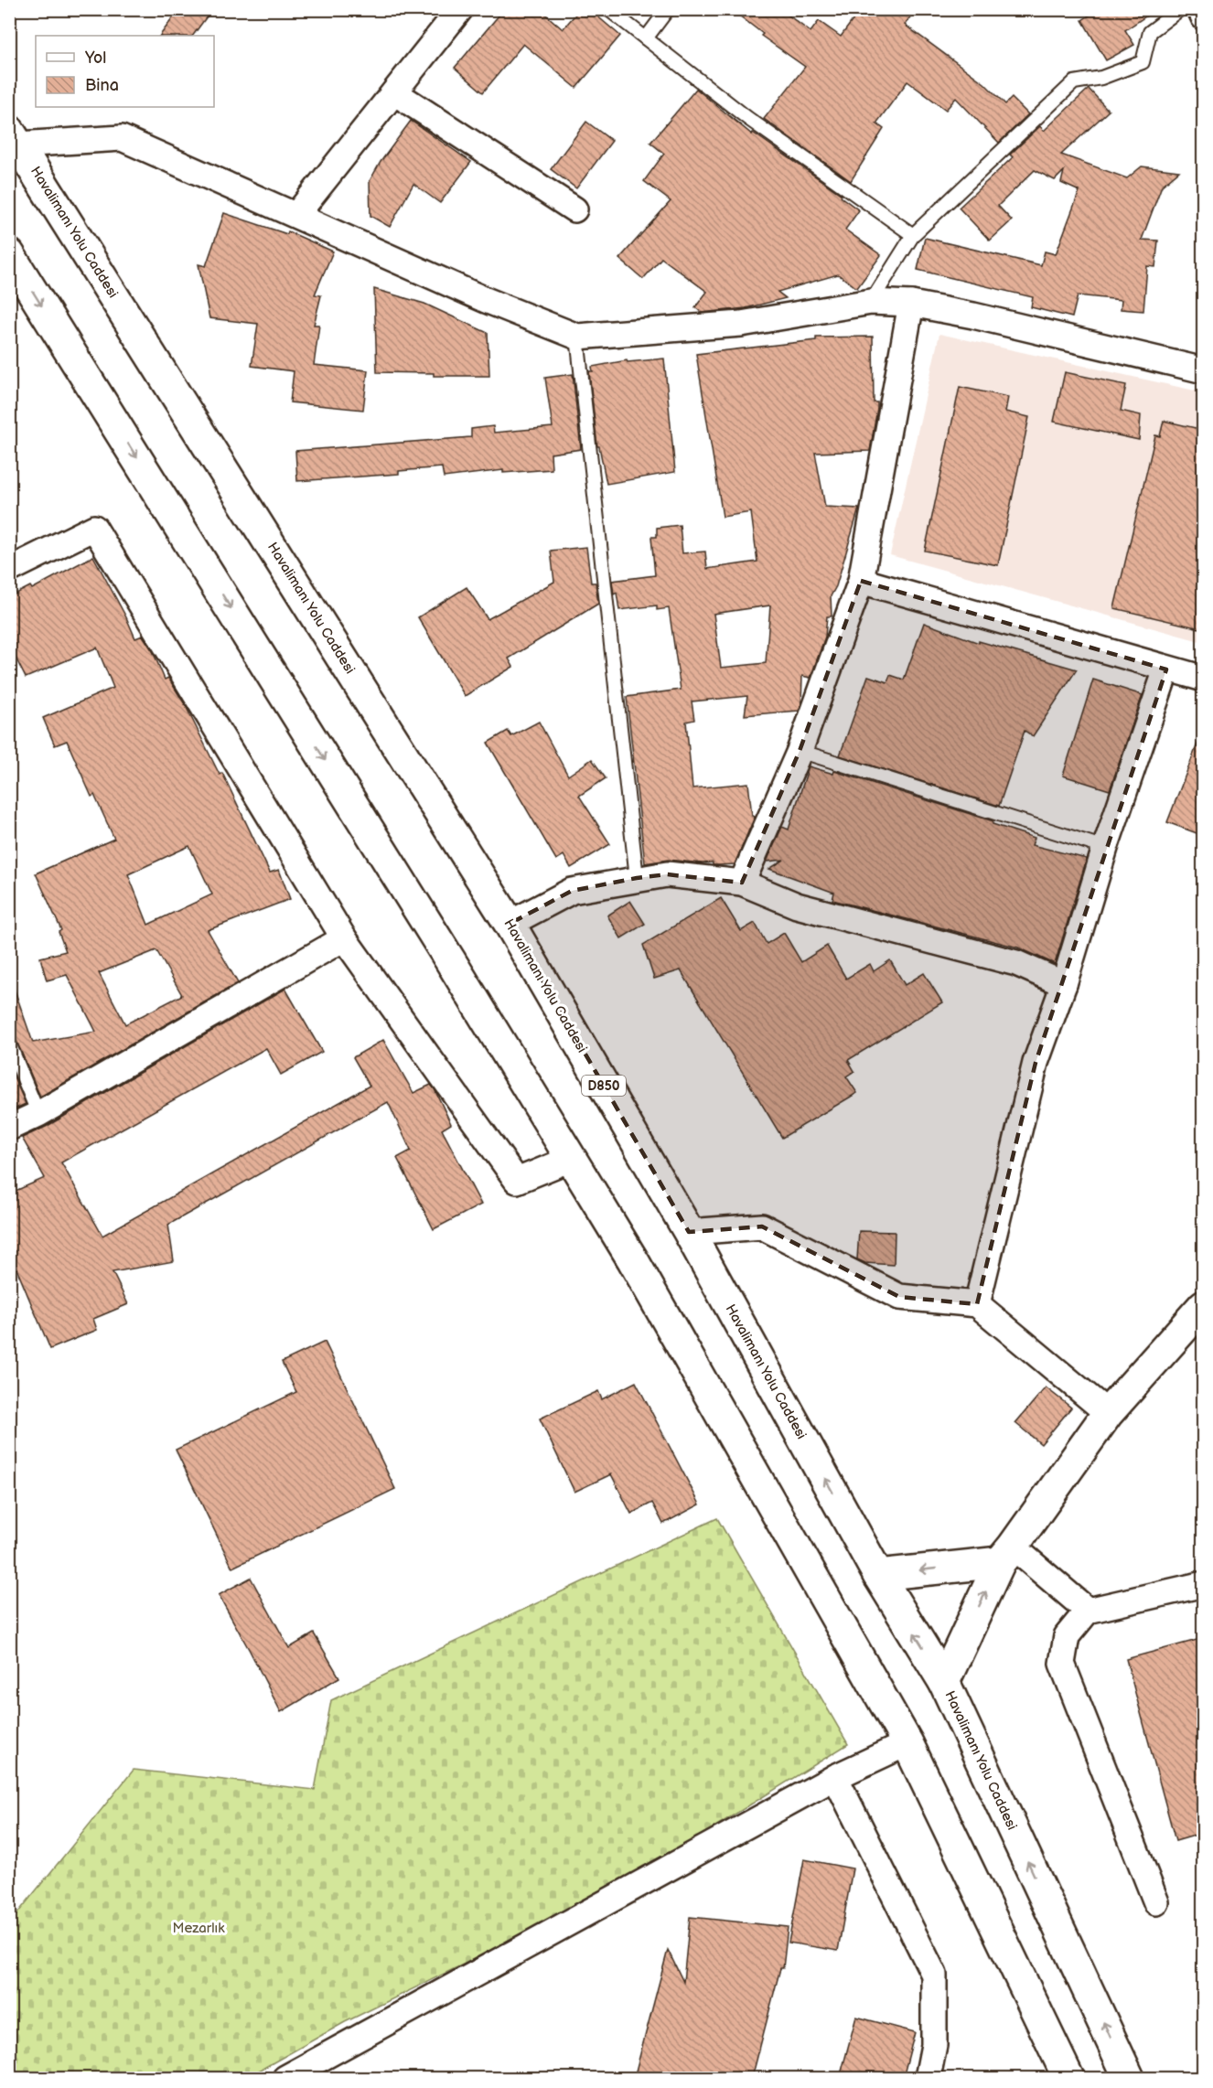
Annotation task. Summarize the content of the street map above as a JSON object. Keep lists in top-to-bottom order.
{
  "streets": {
    "main road": ["Havalimanı Yolu Caddesi", "D850"]
  },
  "parks": ["Mezarlık"],
  "legend": ["Yol", "Bina"]
}
